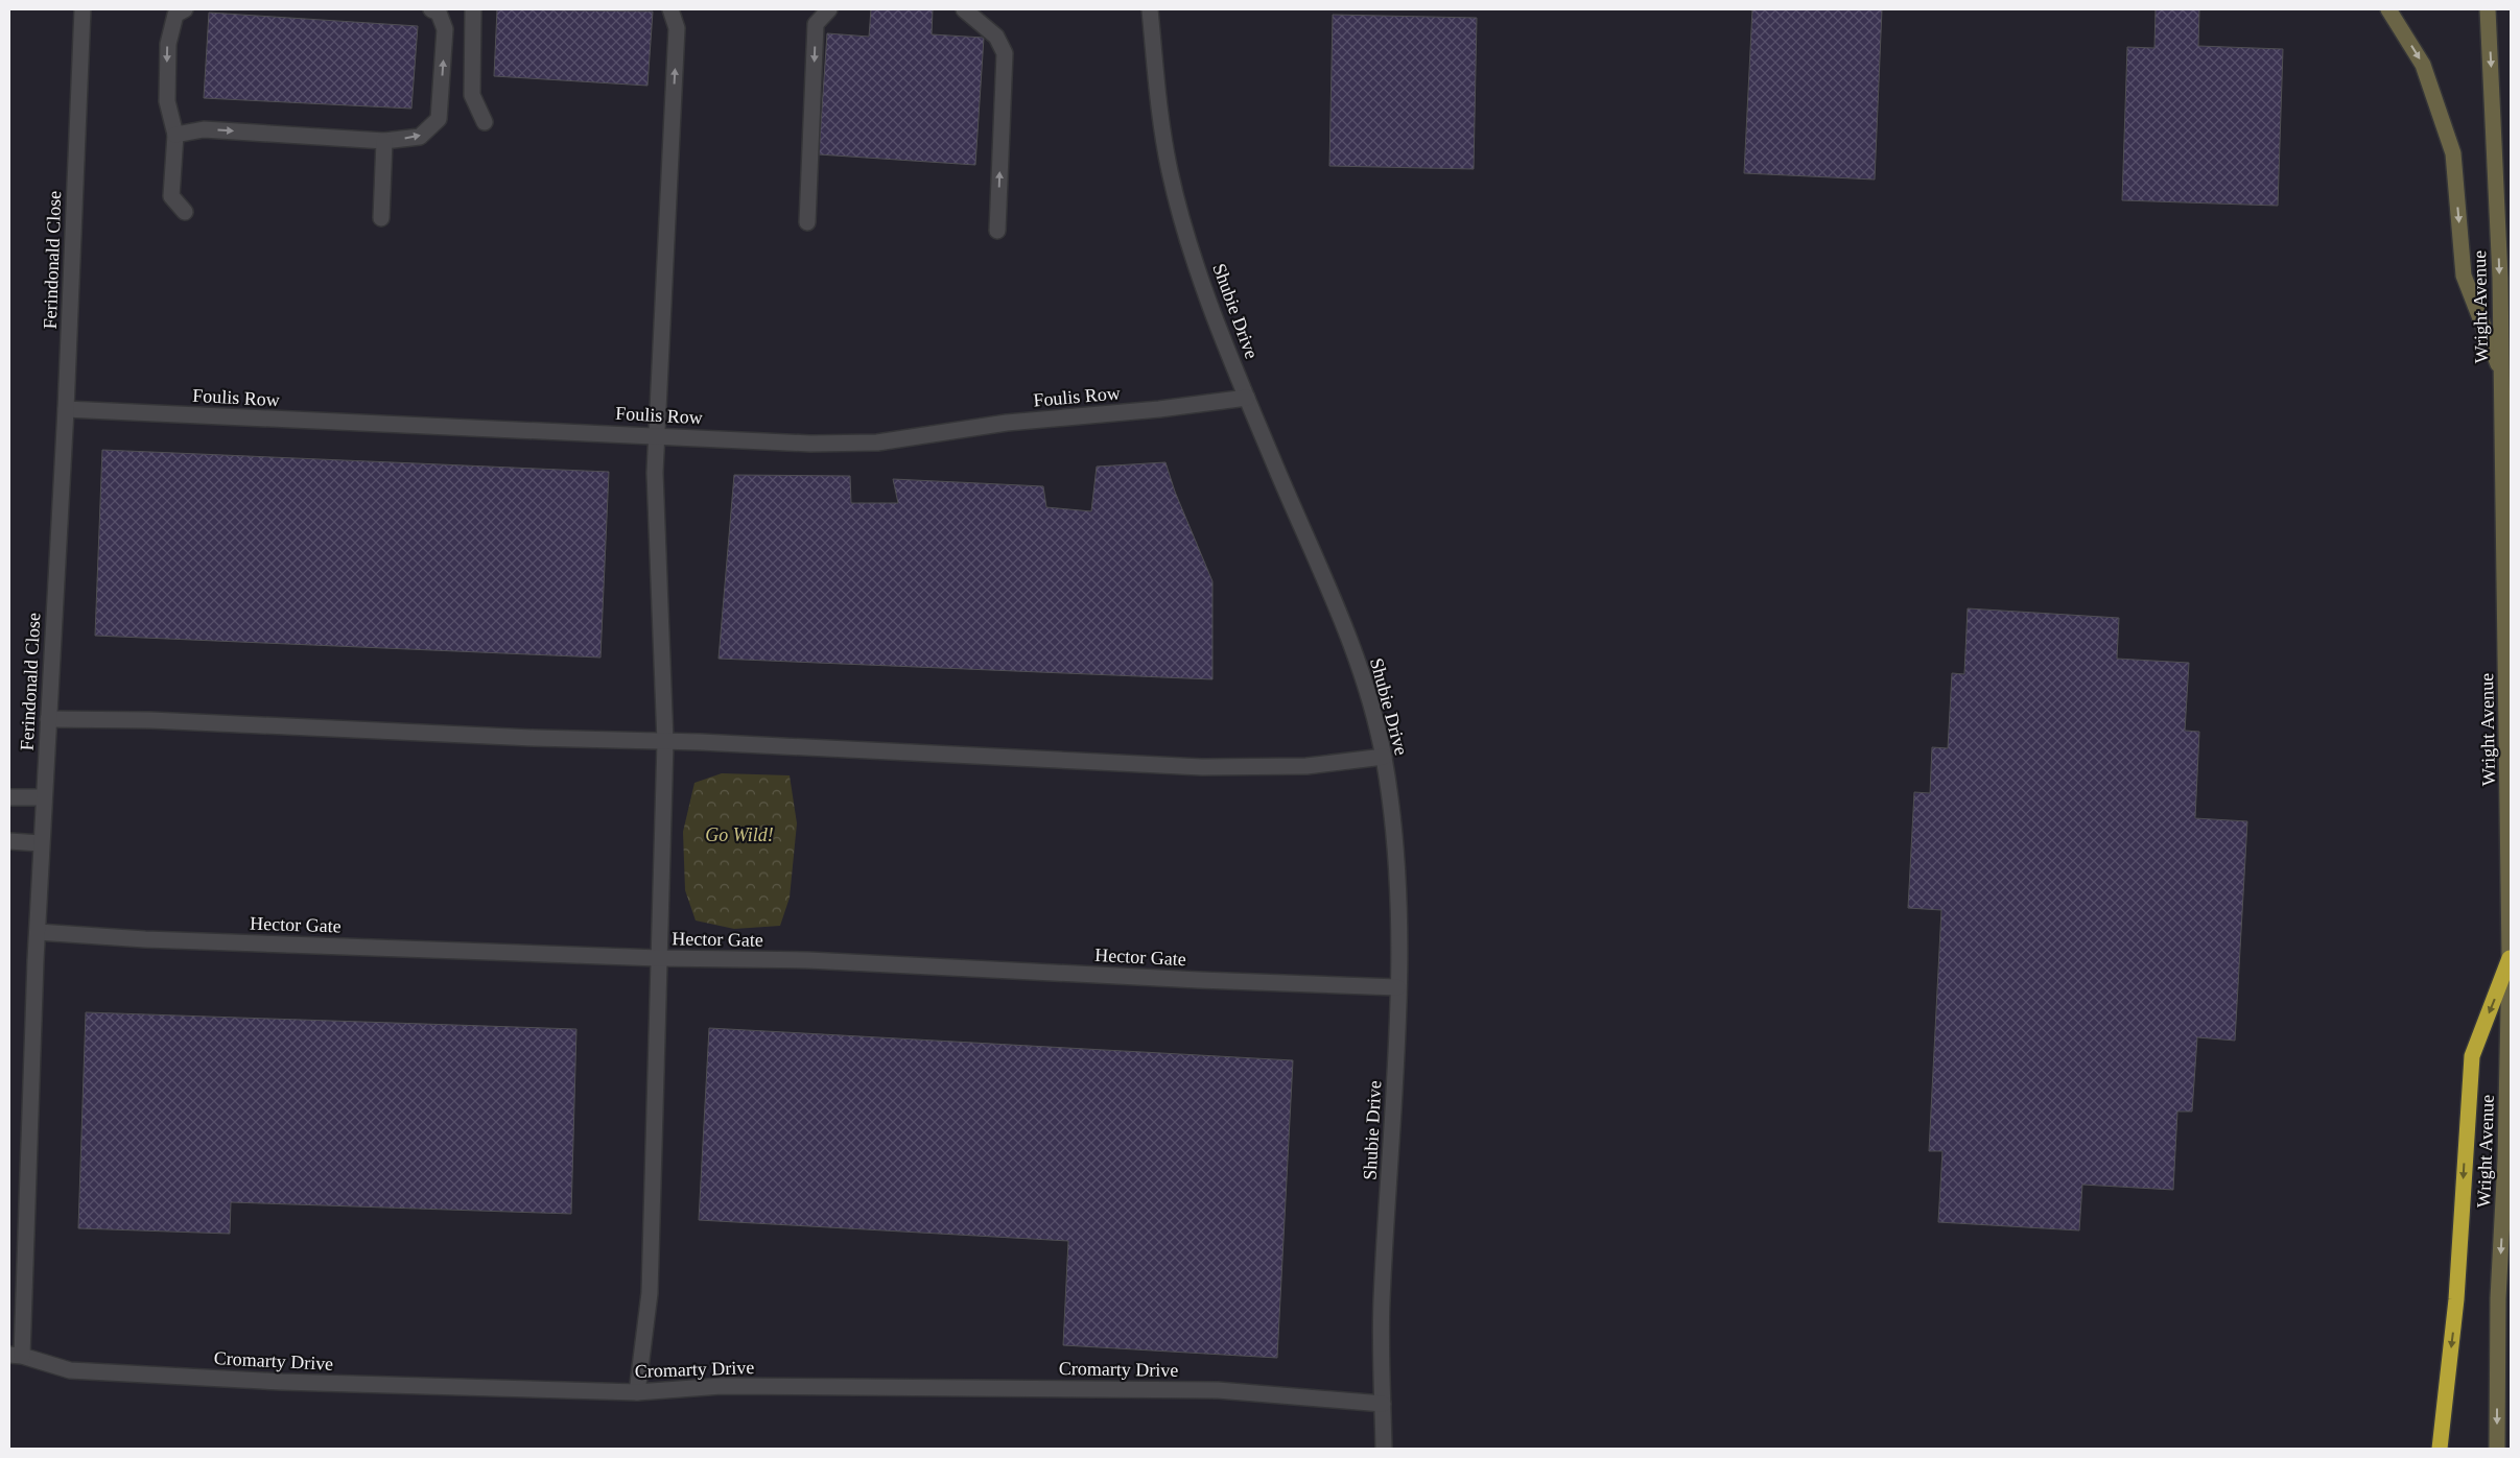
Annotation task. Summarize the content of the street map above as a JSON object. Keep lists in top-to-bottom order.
{
  "streets": {
    "main road": ["Wright Avenue"],
    "street": [
      "Ferindonald Close",
      "Shubie Drive",
      "Foulis Row",
      "Hector Gate",
      "Cromarty Drive"
    ]
  },
  "crossings": [
    ["Ferindonald Close", "Foulis Row"],
    ["Ferindonald Close", "Hector Gate"],
    ["Ferindonald Close", "Cromarty Drive"],
    ["Shubie Drive", "Foulis Row"],
    ["Shubie Drive", "Hector Gate"],
    ["Shubie Drive", "Cromarty Drive"]
  ],
  "parks": ["Go Wild!"]
}
